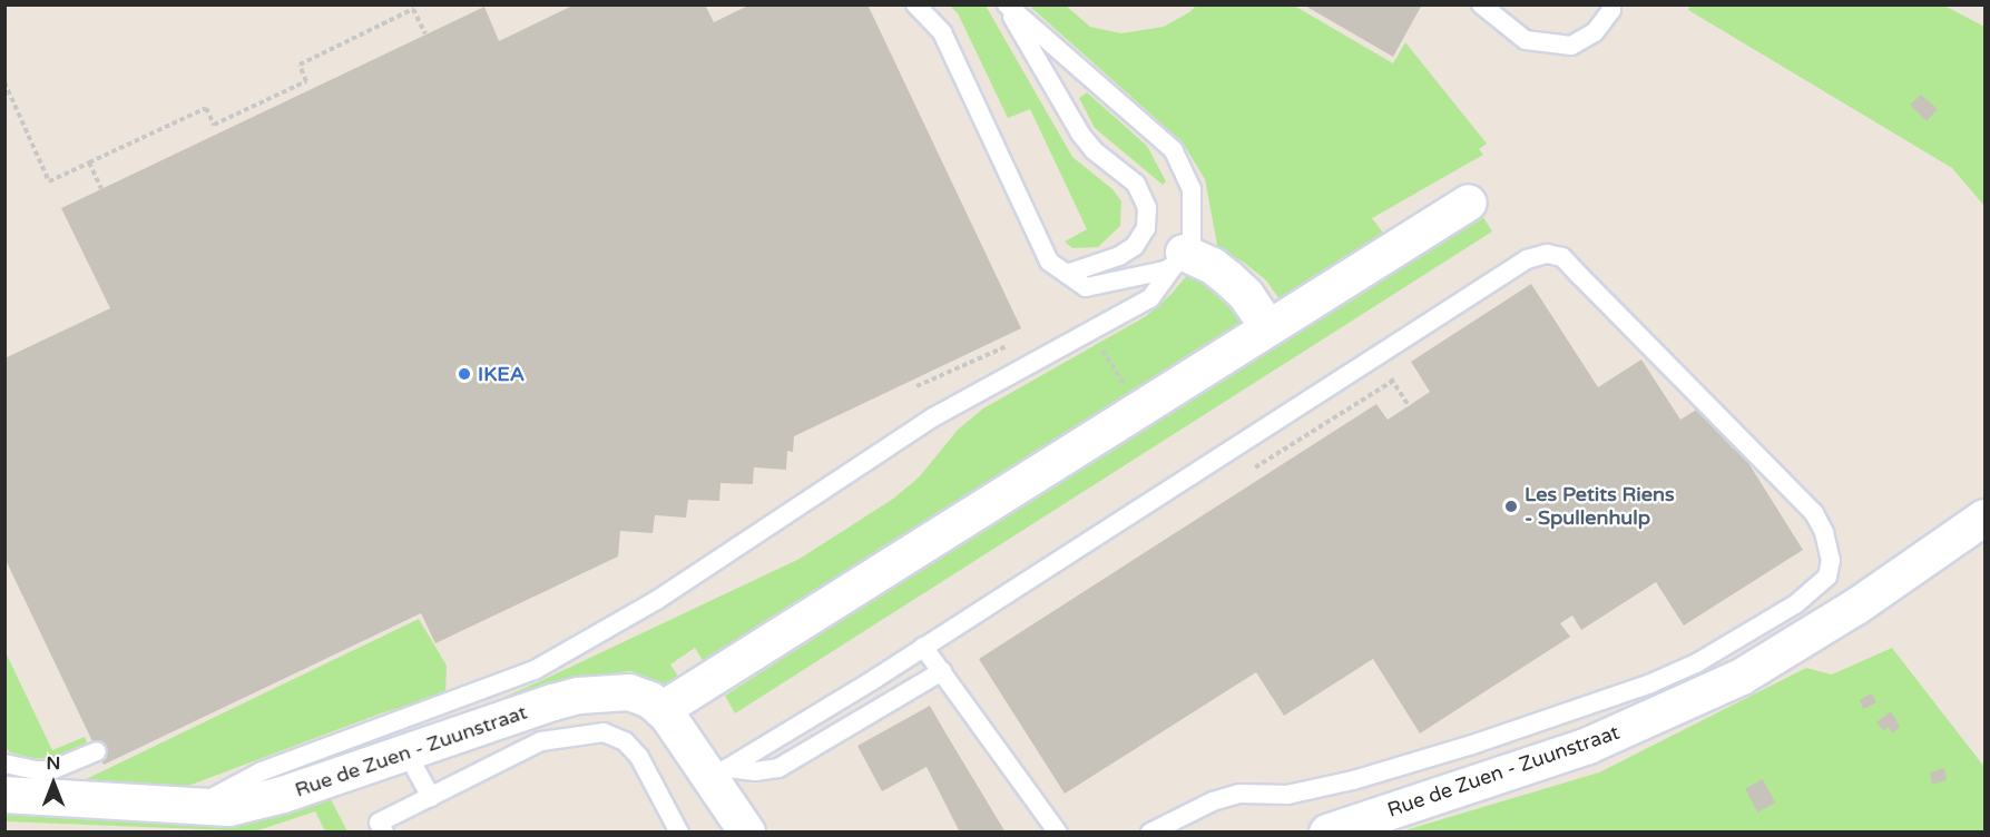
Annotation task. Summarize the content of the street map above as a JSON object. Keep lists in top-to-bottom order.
{
  "streets": {
    "street": ["Rue de Zuen - Zuunstraat"]
  },
  "places": ["IKEA", "Les Petits Riens - Spullenhulp"],
  "north": "top"
}
